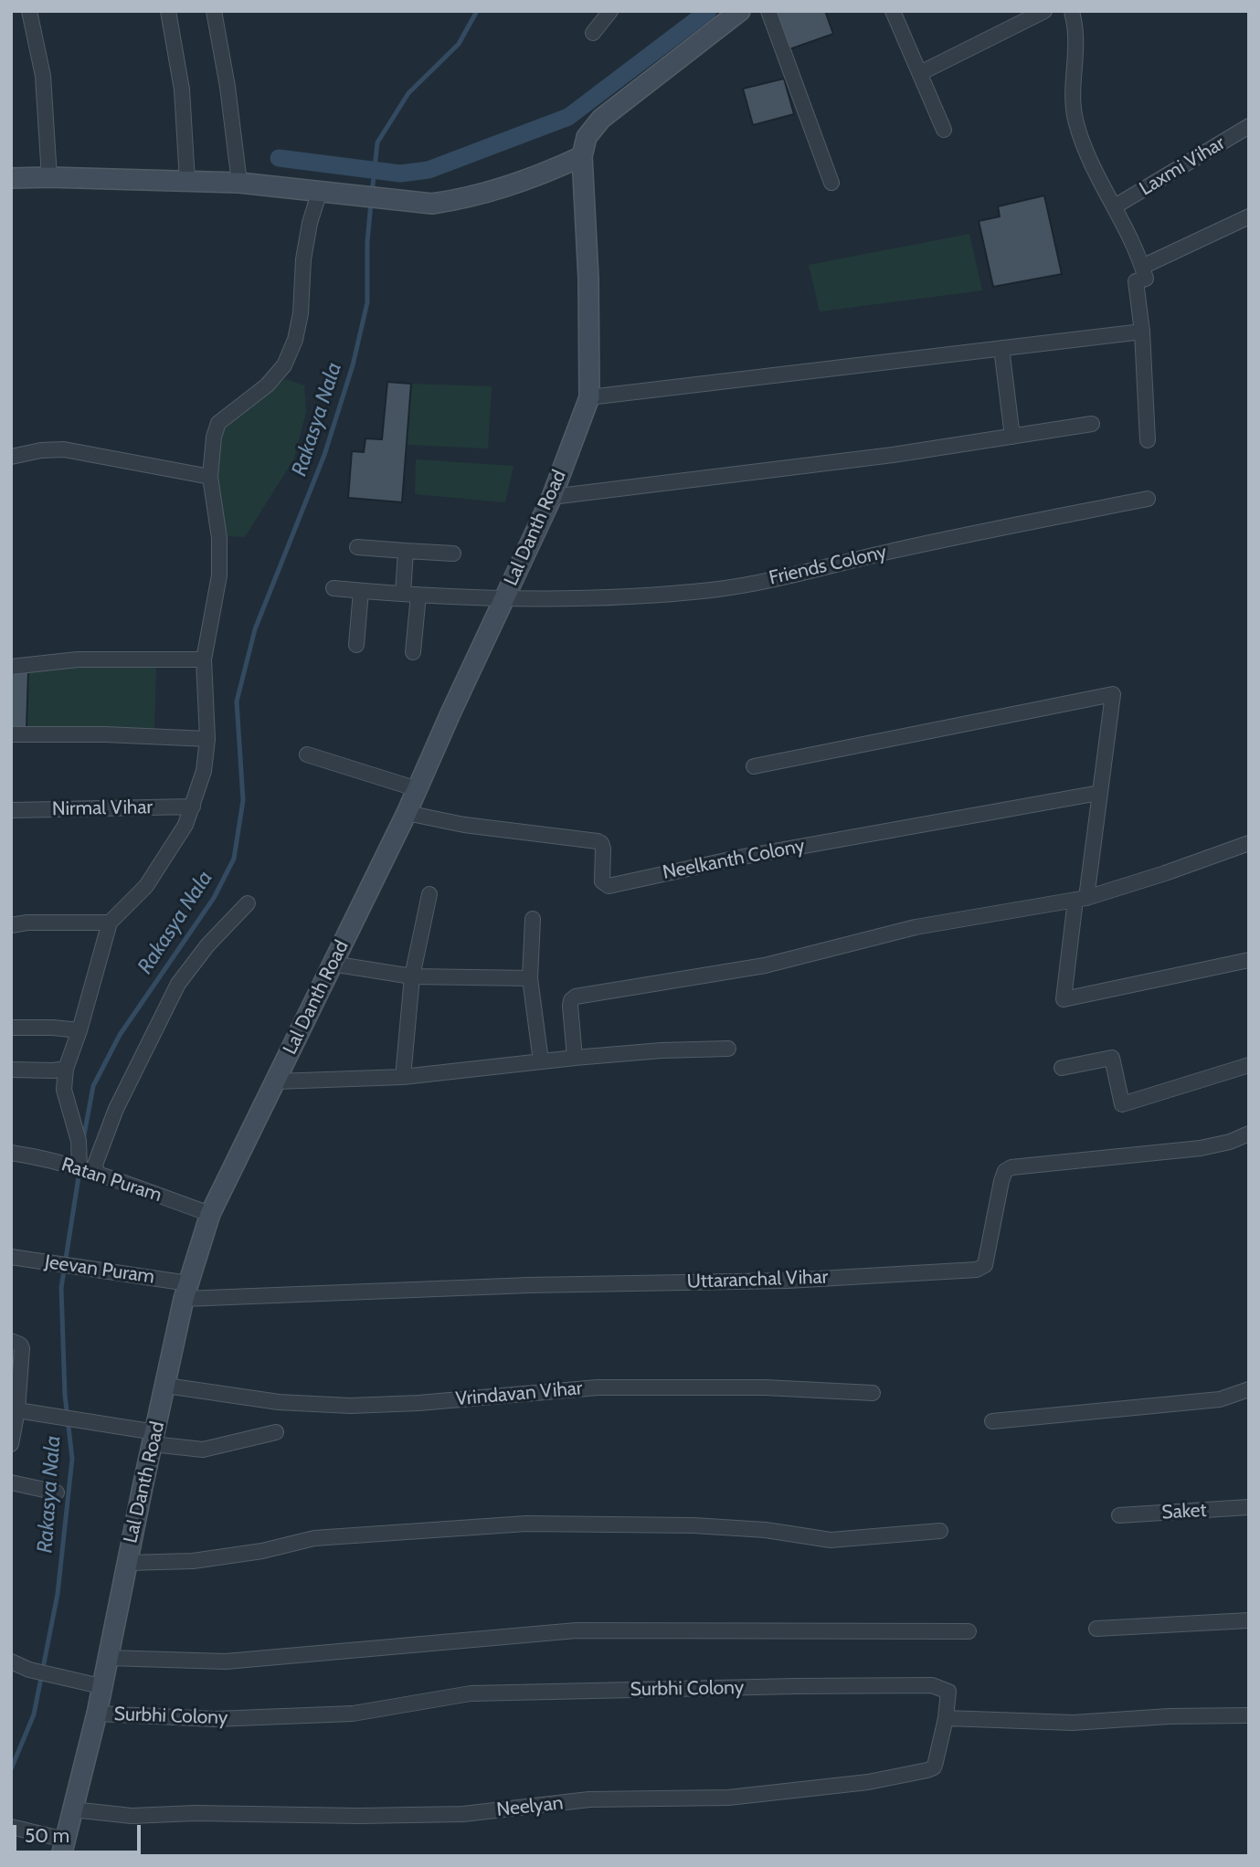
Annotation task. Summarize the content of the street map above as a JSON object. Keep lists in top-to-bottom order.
{
  "streets": {
    "street": [
      "Laxmi Vihar",
      "Lal Danth Road",
      "Friends Colony",
      "Nirmal Vihar",
      "Neelkanth Colony",
      "Ratan Puram",
      "Jeevan Puram",
      "Uttaranchal Vihar",
      "Vrindavan Vihar",
      "Saket",
      "Surbhi Colony",
      "Neelyan"
    ]
  },
  "crossings": [
    ["Lal Danth Road", "Friends Colony"],
    ["Lal Danth Road", "Neelkanth Colony"],
    ["Lal Danth Road", "Ratan Puram"],
    ["Lal Danth Road", "Jeevan Puram"],
    ["Lal Danth Road", "Uttaranchal Vihar"],
    ["Lal Danth Road", "Vrindavan Vihar"],
    ["Lal Danth Road", "Surbhi Colony"],
    ["Lal Danth Road", "Neelyan"],
    ["Jeevan Puram", "Uttaranchal Vihar"],
    ["Surbhi Colony", "Neelyan"]
  ],
  "water": ["Rakasya Nala"],
  "scale_bar": "50 m"
}
